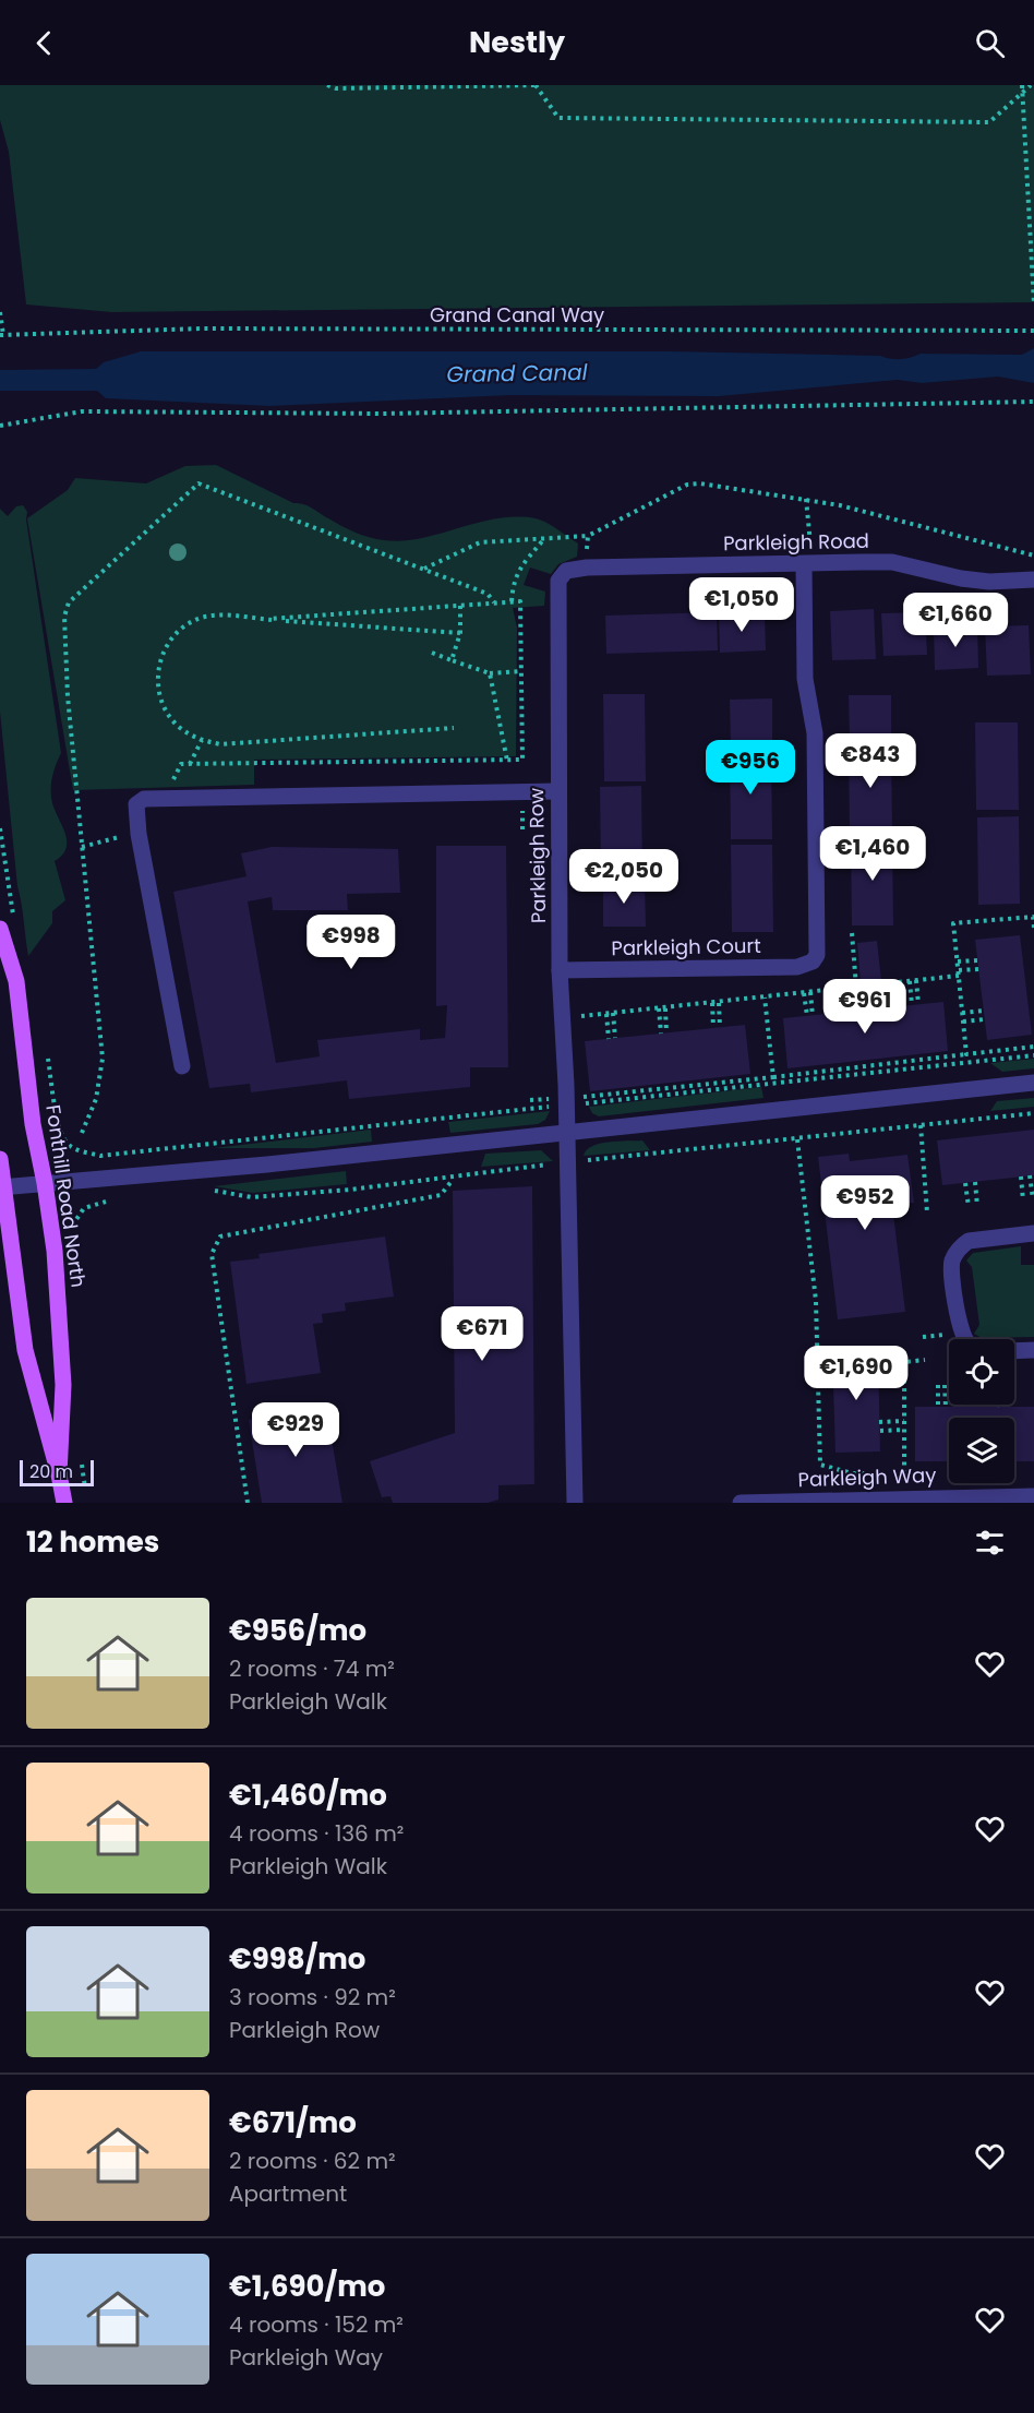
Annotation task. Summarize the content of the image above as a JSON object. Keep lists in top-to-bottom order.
{
  "streets": {
    "main road": ["Fonthill Road North"],
    "street": [
      "Parkleigh Road",
      "Parkleigh Row",
      "Parkleigh Court",
      "Parkleigh Way"
    ],
    "path": ["Grand Canal Way"]
  },
  "crossings": [
    ["Parkleigh Road", "Parkleigh Row"],
    ["Parkleigh Road", "Parkleigh Court"],
    ["Parkleigh Row", "Parkleigh Court"]
  ],
  "water": ["Grand Canal"],
  "scale_bar": "20 m",
  "page": {
    "header": "Nestly",
    "price": [
      "€1,050",
      "€1,660",
      "€843",
      "€956",
      "€1,460",
      "€2,050",
      "€998",
      "€961",
      "€952",
      "€671",
      "€1,690",
      "€929"
    ],
    "scale": "20 m",
    "heading": "12 homes",
    "list": [
      {
        "name": "€956/mo",
        "note": "2 rooms · 74 m² · Parkleigh Walk"
      },
      {
        "name": "€1,460/mo",
        "note": "4 rooms · 136 m² · Parkleigh Walk"
      },
      {
        "name": "€998/mo",
        "note": "3 rooms · 92 m² · Parkleigh Row"
      },
      {
        "name": "€671/mo",
        "note": "2 rooms · 62 m² · Apartment"
      },
      {
        "name": "€1,690/mo",
        "note": "4 rooms · 152 m² · Parkleigh Way"
      }
    ]
  }
}
